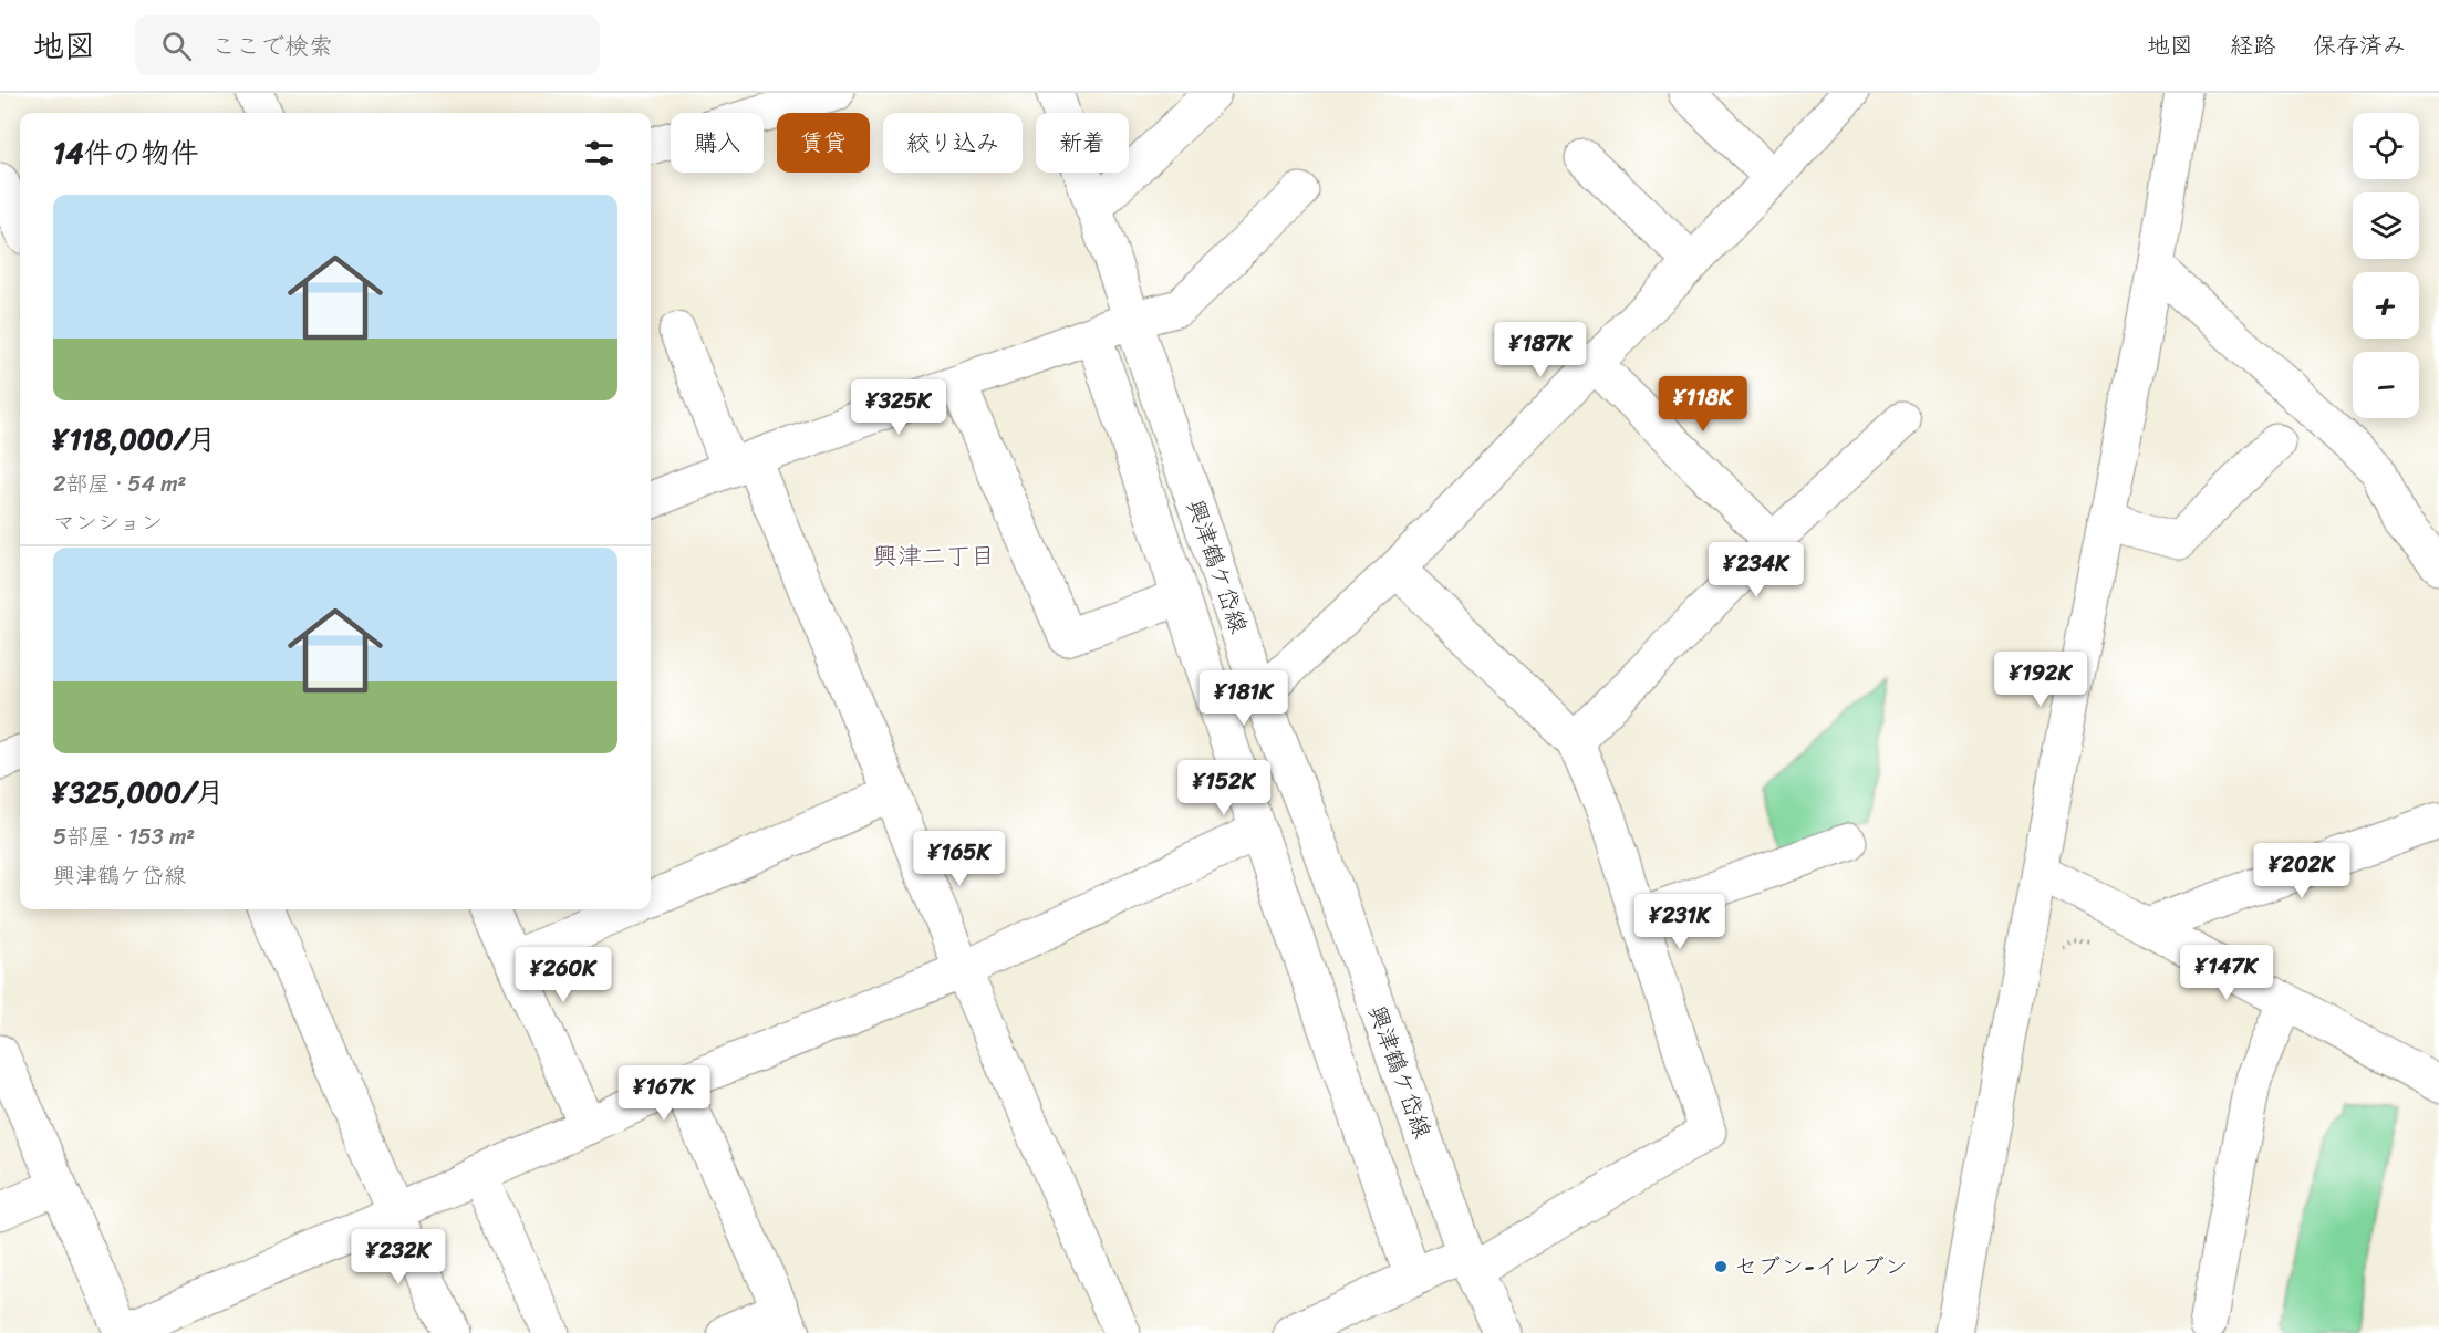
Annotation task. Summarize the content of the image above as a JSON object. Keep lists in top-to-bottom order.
{
  "streets": {
    "street": ["興津鶴ケ岱線"]
  },
  "districts": ["興津二丁目"],
  "places": ["セブン-イレブン"],
  "page": {
    "header": "地図",
    "search": "ここで検索",
    "nav": ["地図", "経路", "保存済み"],
    "map_buttons": ["+", "−"],
    "chip": [
      "購入",
      "賃貸",
      "絞り込み",
      "新着"
    ],
    "heading": "14件の物件",
    "list": [
      {
        "name": "¥118,000/月",
        "note": "2部屋 · 54 m² · マンション"
      },
      {
        "name": "¥325,000/月",
        "note": "5部屋 · 153 m² · 興津鶴ケ岱線"
      }
    ],
    "price": [
      "¥187K",
      "¥118K",
      "¥325K",
      "¥234K",
      "¥192K",
      "¥181K",
      "¥152K",
      "¥165K",
      "¥202K",
      "¥231K",
      "¥147K",
      "¥260K",
      "¥167K",
      "¥232K"
    ]
  }
}
